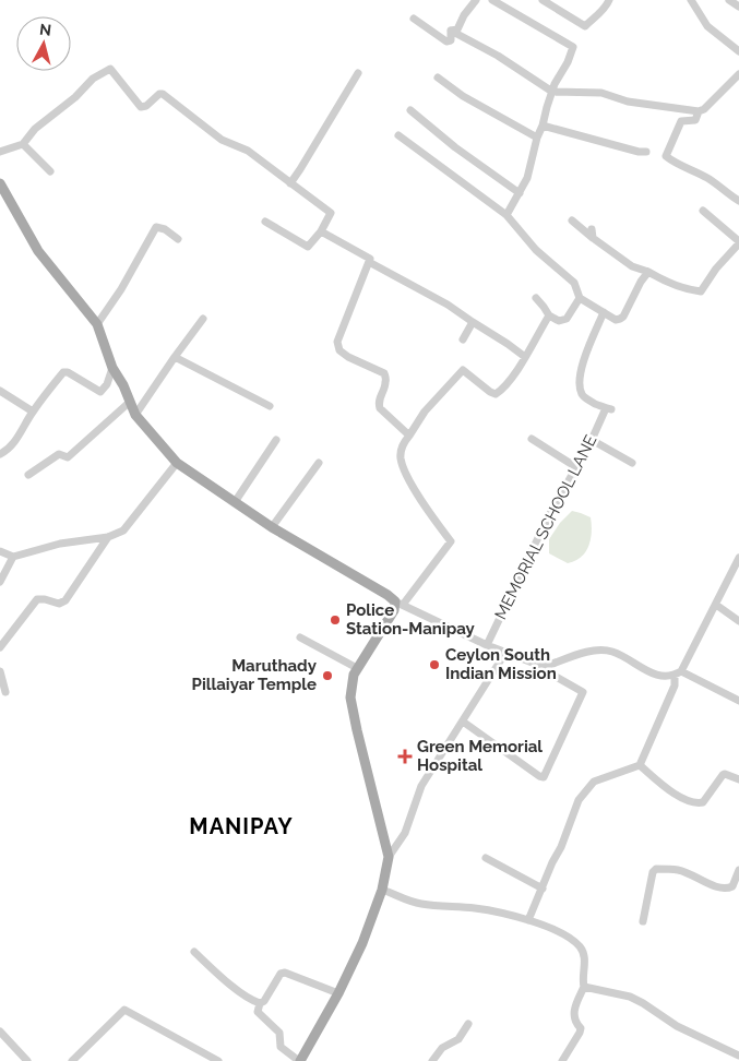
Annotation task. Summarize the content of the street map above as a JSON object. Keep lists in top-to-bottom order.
{
  "streets": {
    "street": ["MEMORIAL SCHOOL LANE"]
  },
  "districts": ["MANIPAY"],
  "places": {
    "other": ["Police Station-Manipay", "Ceylon South Indian Mission", "Maruthady Pillaiyar Temple"],
    "health": ["Green Memorial Hospital"]
  },
  "north": "top"
}
